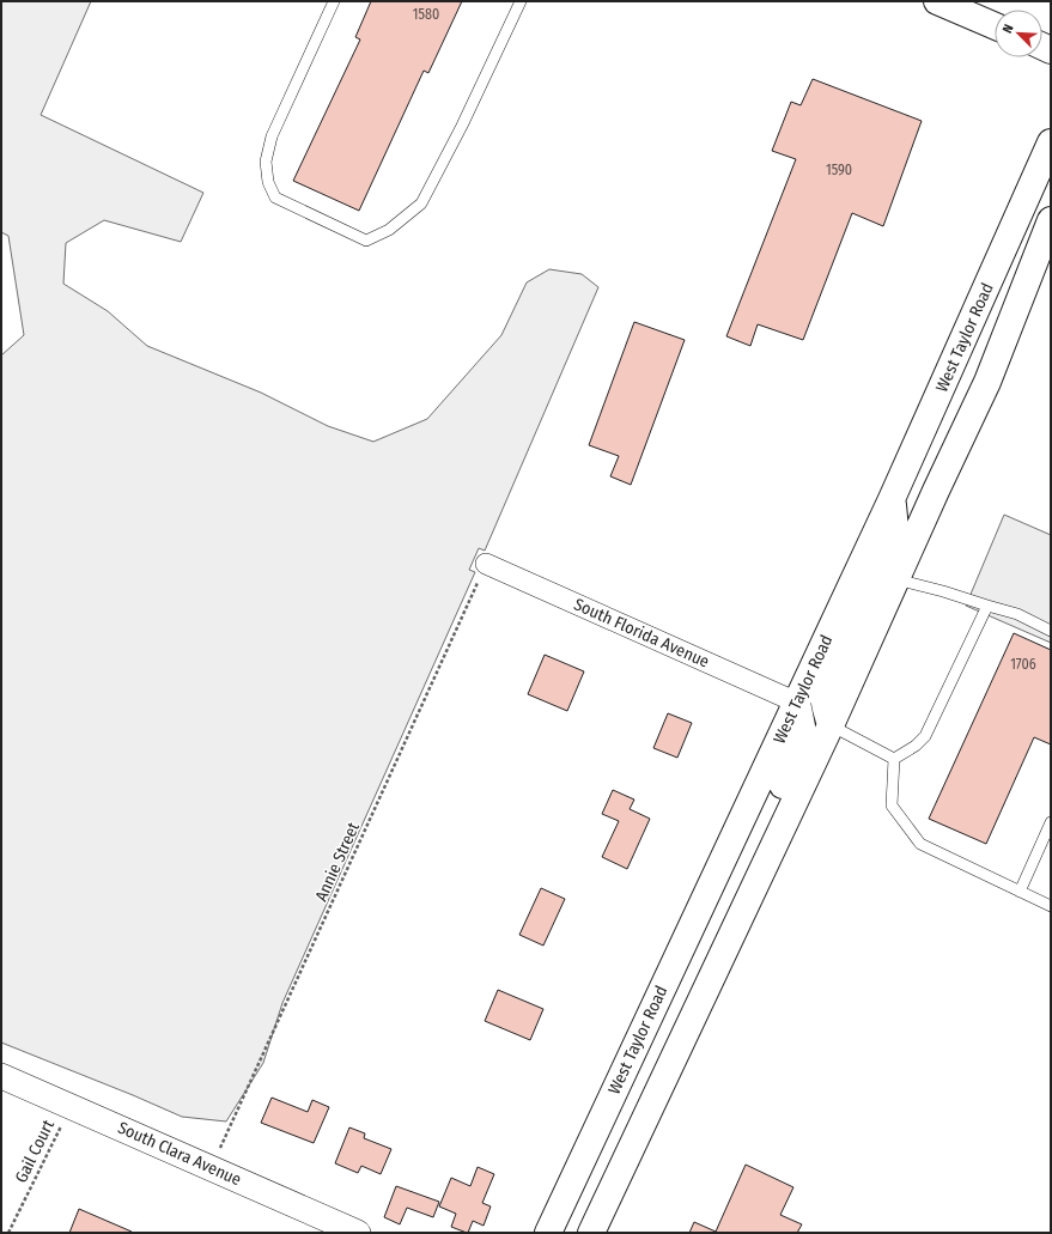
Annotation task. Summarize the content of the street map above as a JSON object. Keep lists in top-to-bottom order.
{
  "streets": {
    "main road": ["West Taylor Road"],
    "street": ["South Florida Avenue", "South Clara Avenue"],
    "path": ["Annie Street", "Gail Court"]
  },
  "crossings": [
    ["West Taylor Road", "South Florida Avenue"],
    ["South Florida Avenue", "Annie Street"],
    ["Annie Street", "South Clara Avenue"],
    ["Gail Court", "South Clara Avenue"]
  ],
  "house_numbers": ["1580", "1590", "1706"],
  "north": "top left"
}
